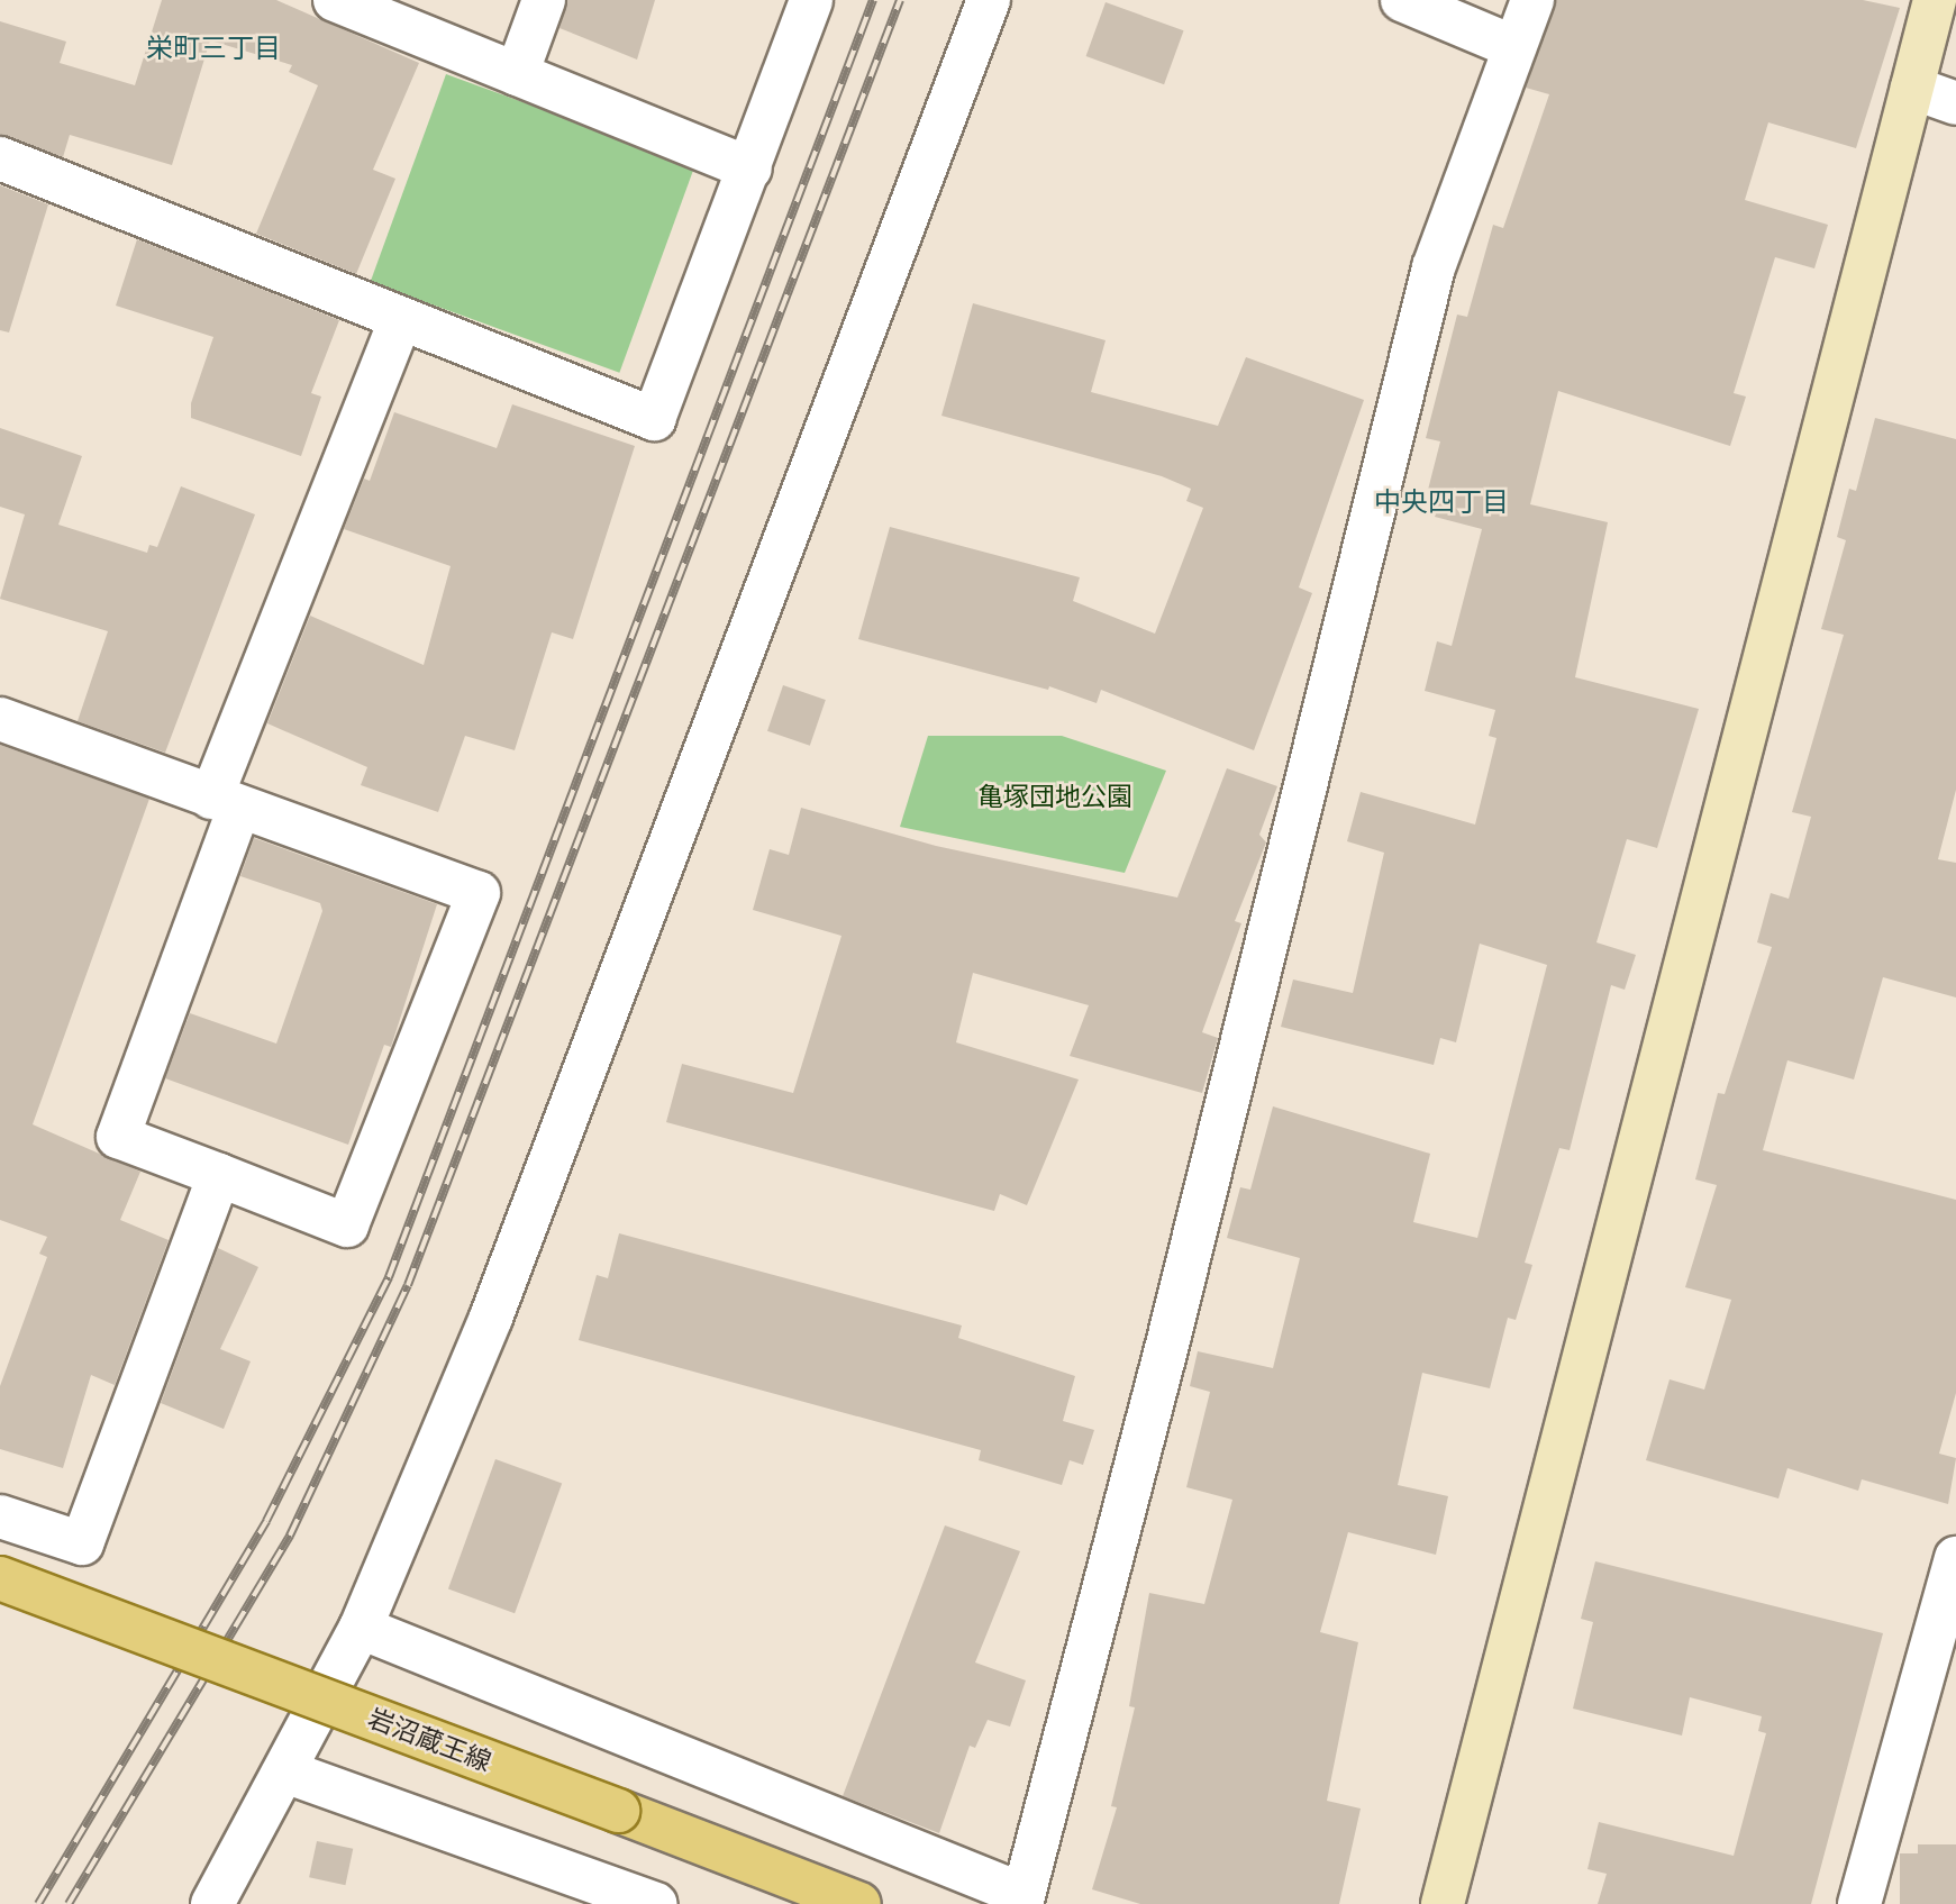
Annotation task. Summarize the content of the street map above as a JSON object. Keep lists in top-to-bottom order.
{
  "streets": {
    "main road": ["岩沼蔵王線"]
  },
  "districts": ["栄町三丁目", "中央四丁目"],
  "parks": ["亀塚団地公園"]
}
